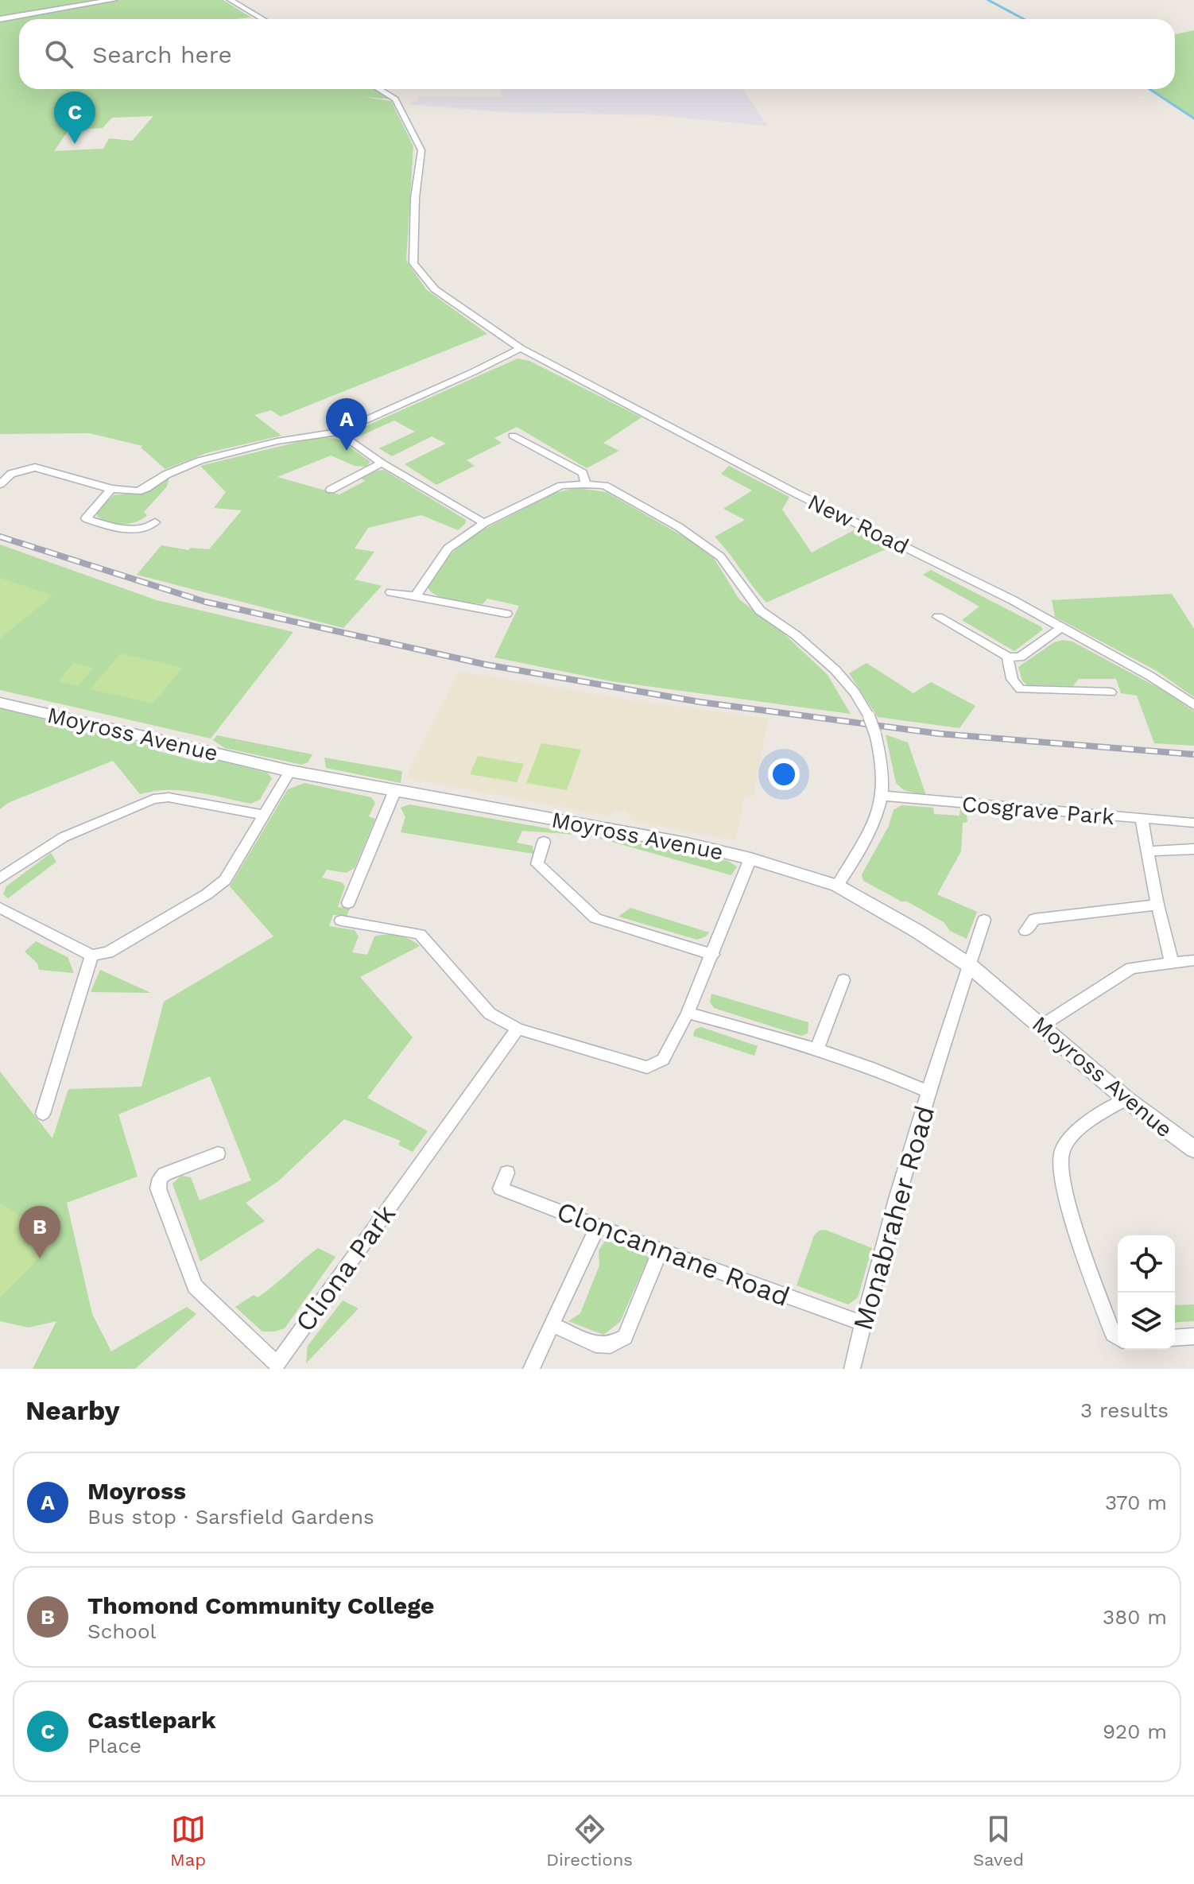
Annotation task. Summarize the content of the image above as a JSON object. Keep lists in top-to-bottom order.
{
  "streets": {
    "street": [
      "New Road",
      "Moyross Avenue",
      "Cosgrave Park",
      "Monabraher Road",
      "Cloncannane Road",
      "Cliona Park"
    ]
  },
  "crossings": [
    ["Monabraher Road", "Cloncannane Road"]
  ],
  "page": {
    "search": "Search here",
    "pins": ["C", "A", "B"],
    "heading": ["Nearby", "3 results"],
    "list": [
      {
        "mark": "A",
        "name": "Moyross",
        "note": "Bus stop · Sarsfield Gardens",
        "value": "370 m"
      },
      {
        "mark": "B",
        "name": "Thomond Community College",
        "note": "School",
        "value": "380 m"
      },
      {
        "mark": "C",
        "name": "Castlepark",
        "note": "Place",
        "value": "920 m"
      }
    ],
    "nav": ["Map", "Directions", "Saved"]
  }
}
